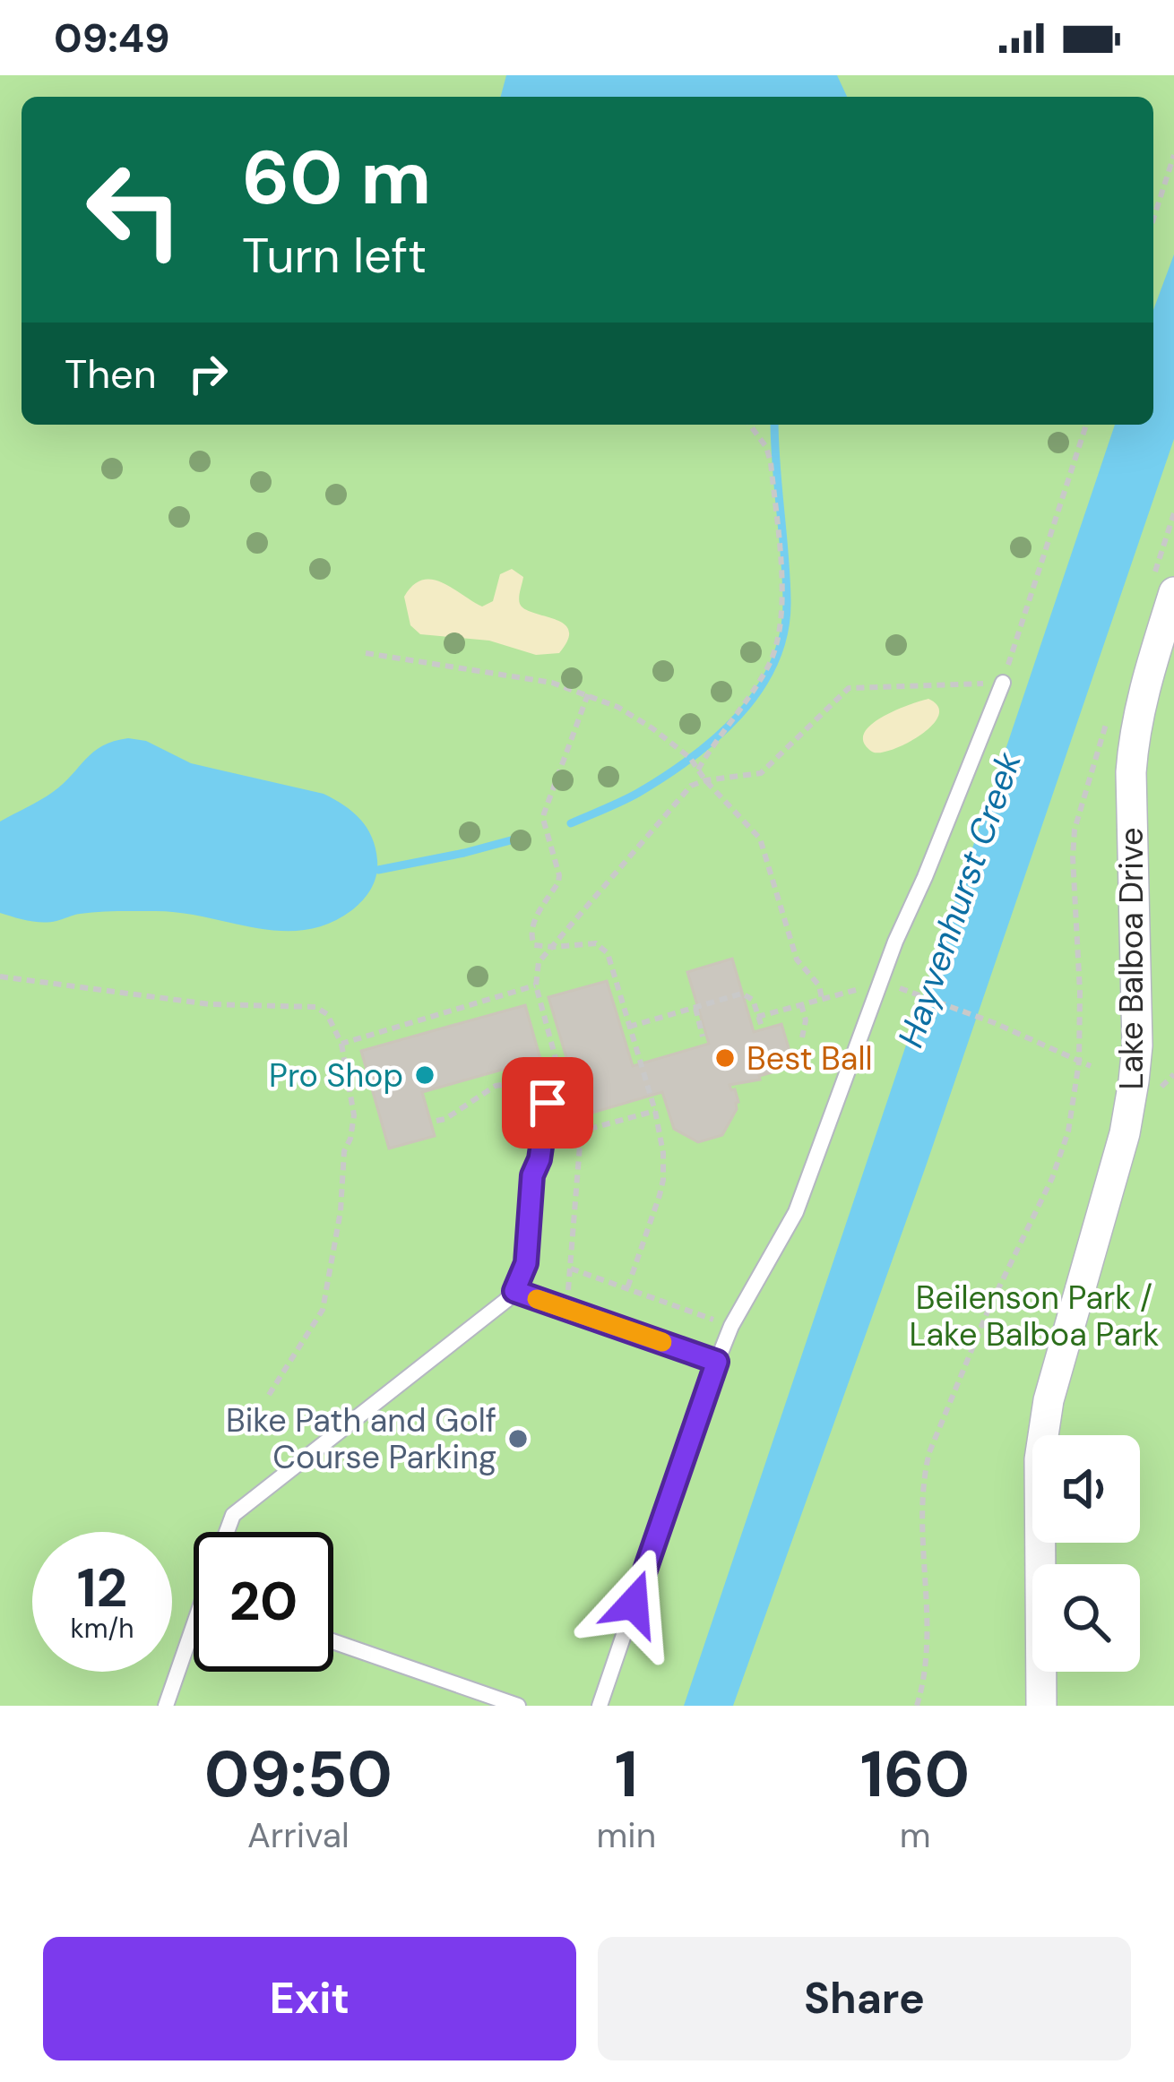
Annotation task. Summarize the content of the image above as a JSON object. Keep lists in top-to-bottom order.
{
  "streets": {
    "street": ["Lake Balboa Drive"]
  },
  "water": ["Hayvenhurst Creek"],
  "parks": ["Beilenson Park / Lake Balboa Park"],
  "places": ["Best Ball", "Pro Shop", "Bike Path and Golf Course Parking"],
  "page": {
    "status": "09:49",
    "turn": ["60 m", "Turn left"],
    "then": "Then",
    "speed": "12 km/h",
    "limit": "20",
    "eta": [
      "09:50",
      "Arrival",
      "1",
      "min",
      "160",
      "m"
    ],
    "buttons": ["Exit", "Share"]
  }
}
